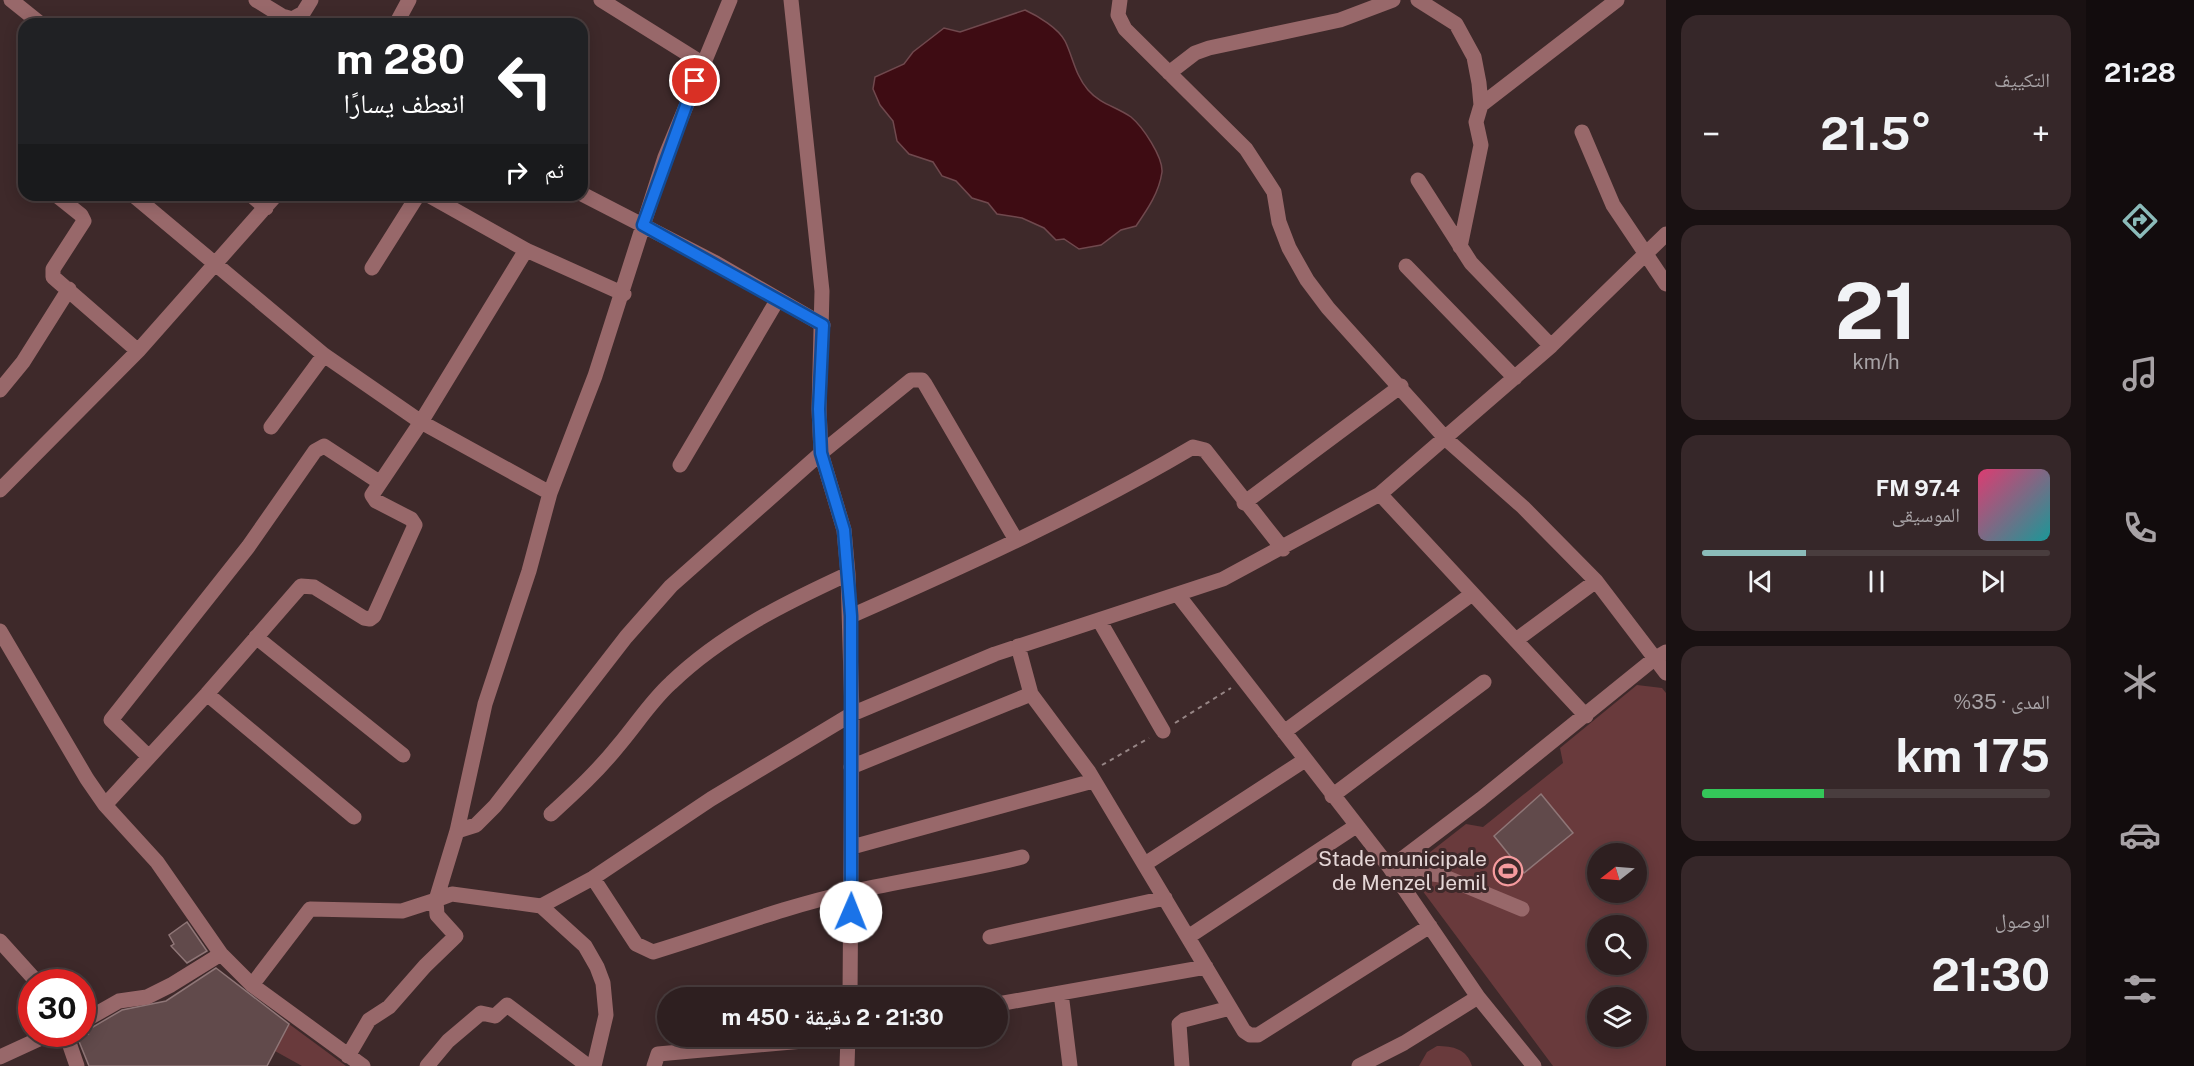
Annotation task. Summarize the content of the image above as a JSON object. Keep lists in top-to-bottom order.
{
  "places": {
    "sports": ["Stade municipale de Menzel Jemil"]
  },
  "north": "left",
  "page": {
    "tabs": "21:28",
    "tile": [
      "التكييف",
      ["21", "km/h"],
      ["المدى · 35%", "175 km"],
      ["الوصول", "21:30"]
    ],
    "turn": ["280 m", "انعطف يسارًا"],
    "heat": ["−", "21.5°", "+"],
    "then": "ثم",
    "song": ["97.4 FM", "الموسيقى"],
    "limit": "30",
    "trip": "21:30 · 2 دقيقة · 450 m"
  }
}
